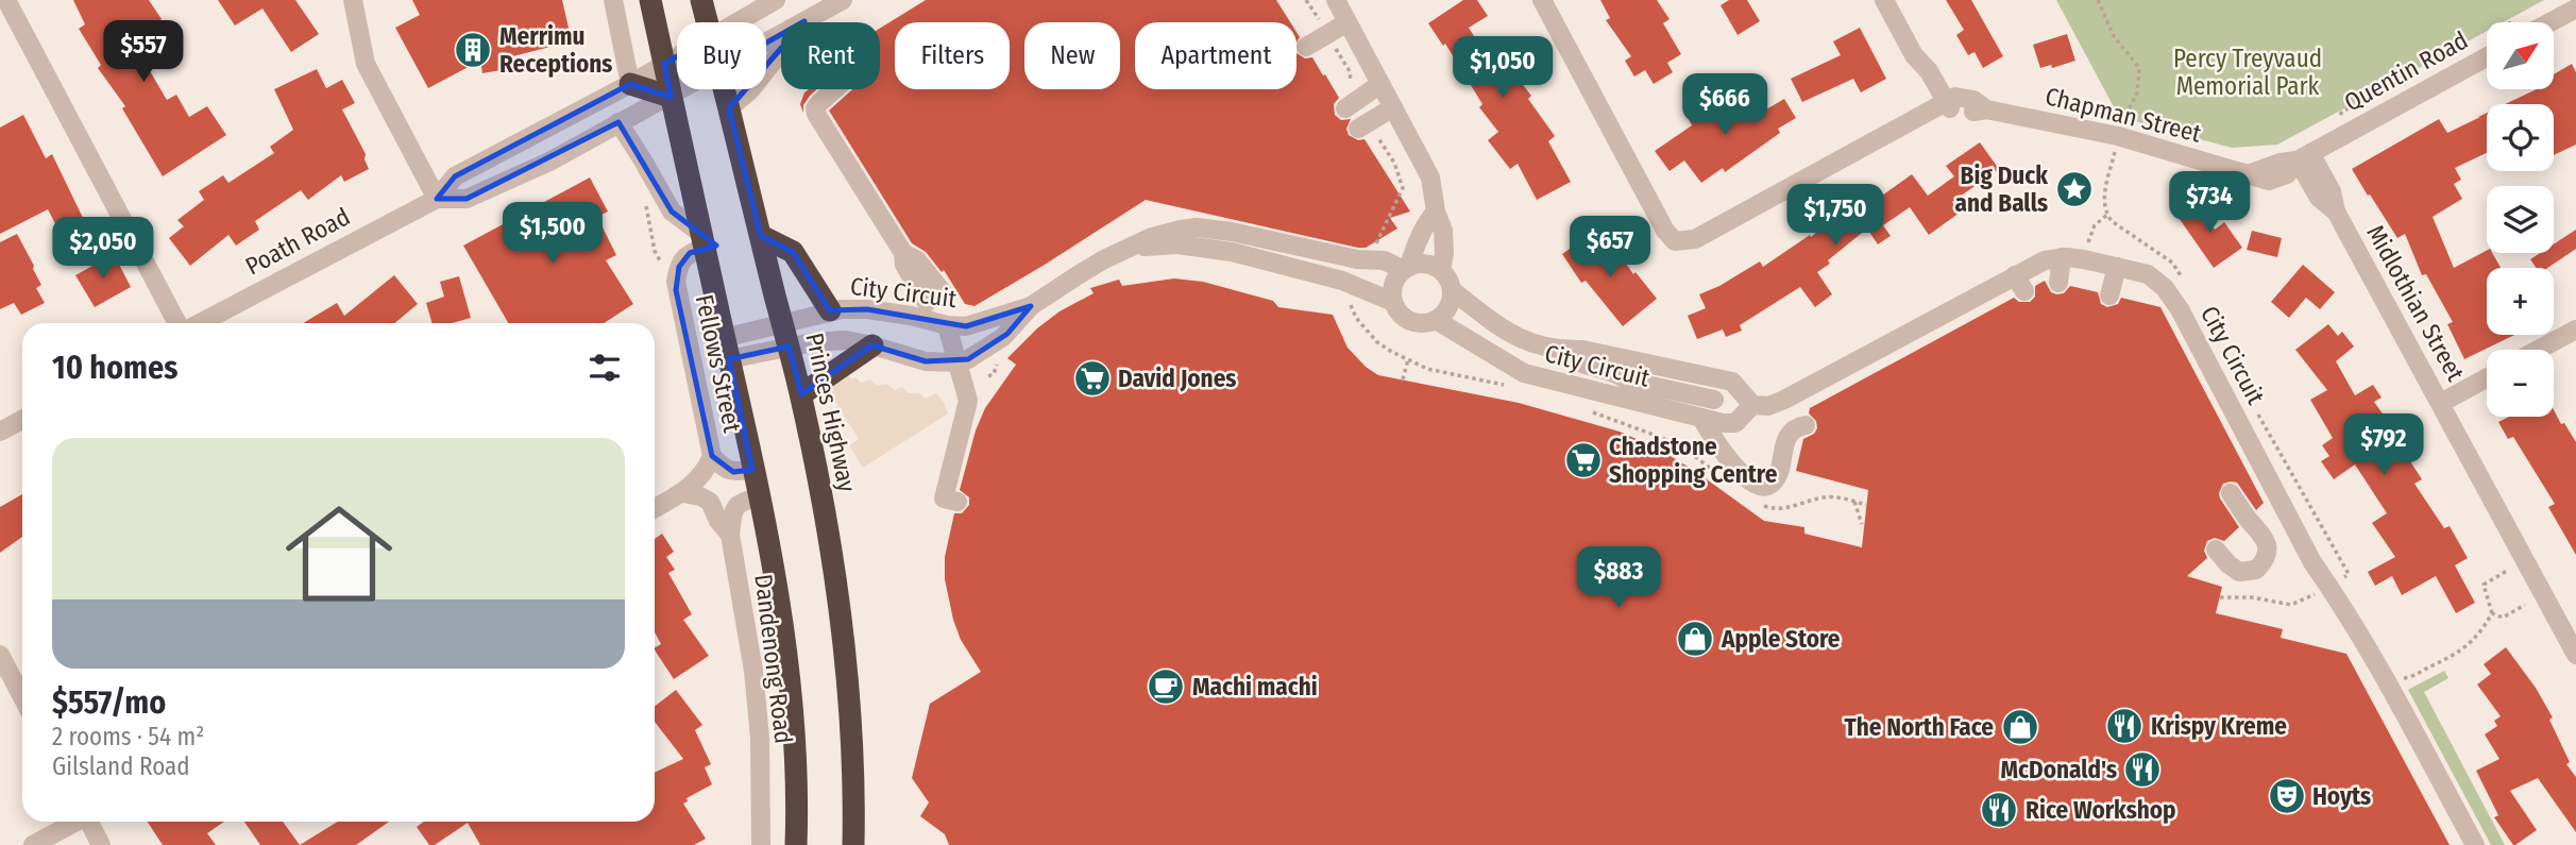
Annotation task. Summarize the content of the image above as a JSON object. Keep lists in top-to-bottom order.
{
  "streets": {
    "highway": ["Princes Highway"],
    "street": [
      "Quentin Road",
      "Chapman Street",
      "Poath Road",
      "City Circuit",
      "Midlothian Street",
      "Fellows Street",
      "Dandenong Road"
    ]
  },
  "crossings": [
    ["Quentin Road", "Chapman Street"],
    ["Quentin Road", "Midlothian Street"],
    ["Chapman Street", "Midlothian Street"],
    ["City Circuit", "Princes Highway"]
  ],
  "parks": ["Percy Treyvaud Memorial Park"],
  "places": {
    "building": ["Merrimu Receptions"],
    "place": ["Big Duck and Balls"],
    "supermarket": ["David Jones", "Chadstone Shopping Centre"],
    "shop": ["Apple Store", "The North Face"],
    "cafe": ["Machi machi"],
    "restaurant": ["Krispy Kreme", "McDonald's", "Rice Workshop"],
    "theatre": ["Hoyts"]
  },
  "north": "top right",
  "page": {
    "price": [
      "$557",
      "$1,050",
      "$666",
      "$734",
      "$1,750",
      "$1,500",
      "$657",
      "$2,050",
      "$792",
      "$883"
    ],
    "map_buttons": ["+", "−"],
    "chip": [
      "Buy",
      "Rent",
      "Filters",
      "New",
      "Apartment"
    ],
    "heading": "10 homes",
    "list": [
      {
        "name": "$557/mo",
        "note": "2 rooms · 54 m² · Gilsland Road"
      }
    ]
  }
}
